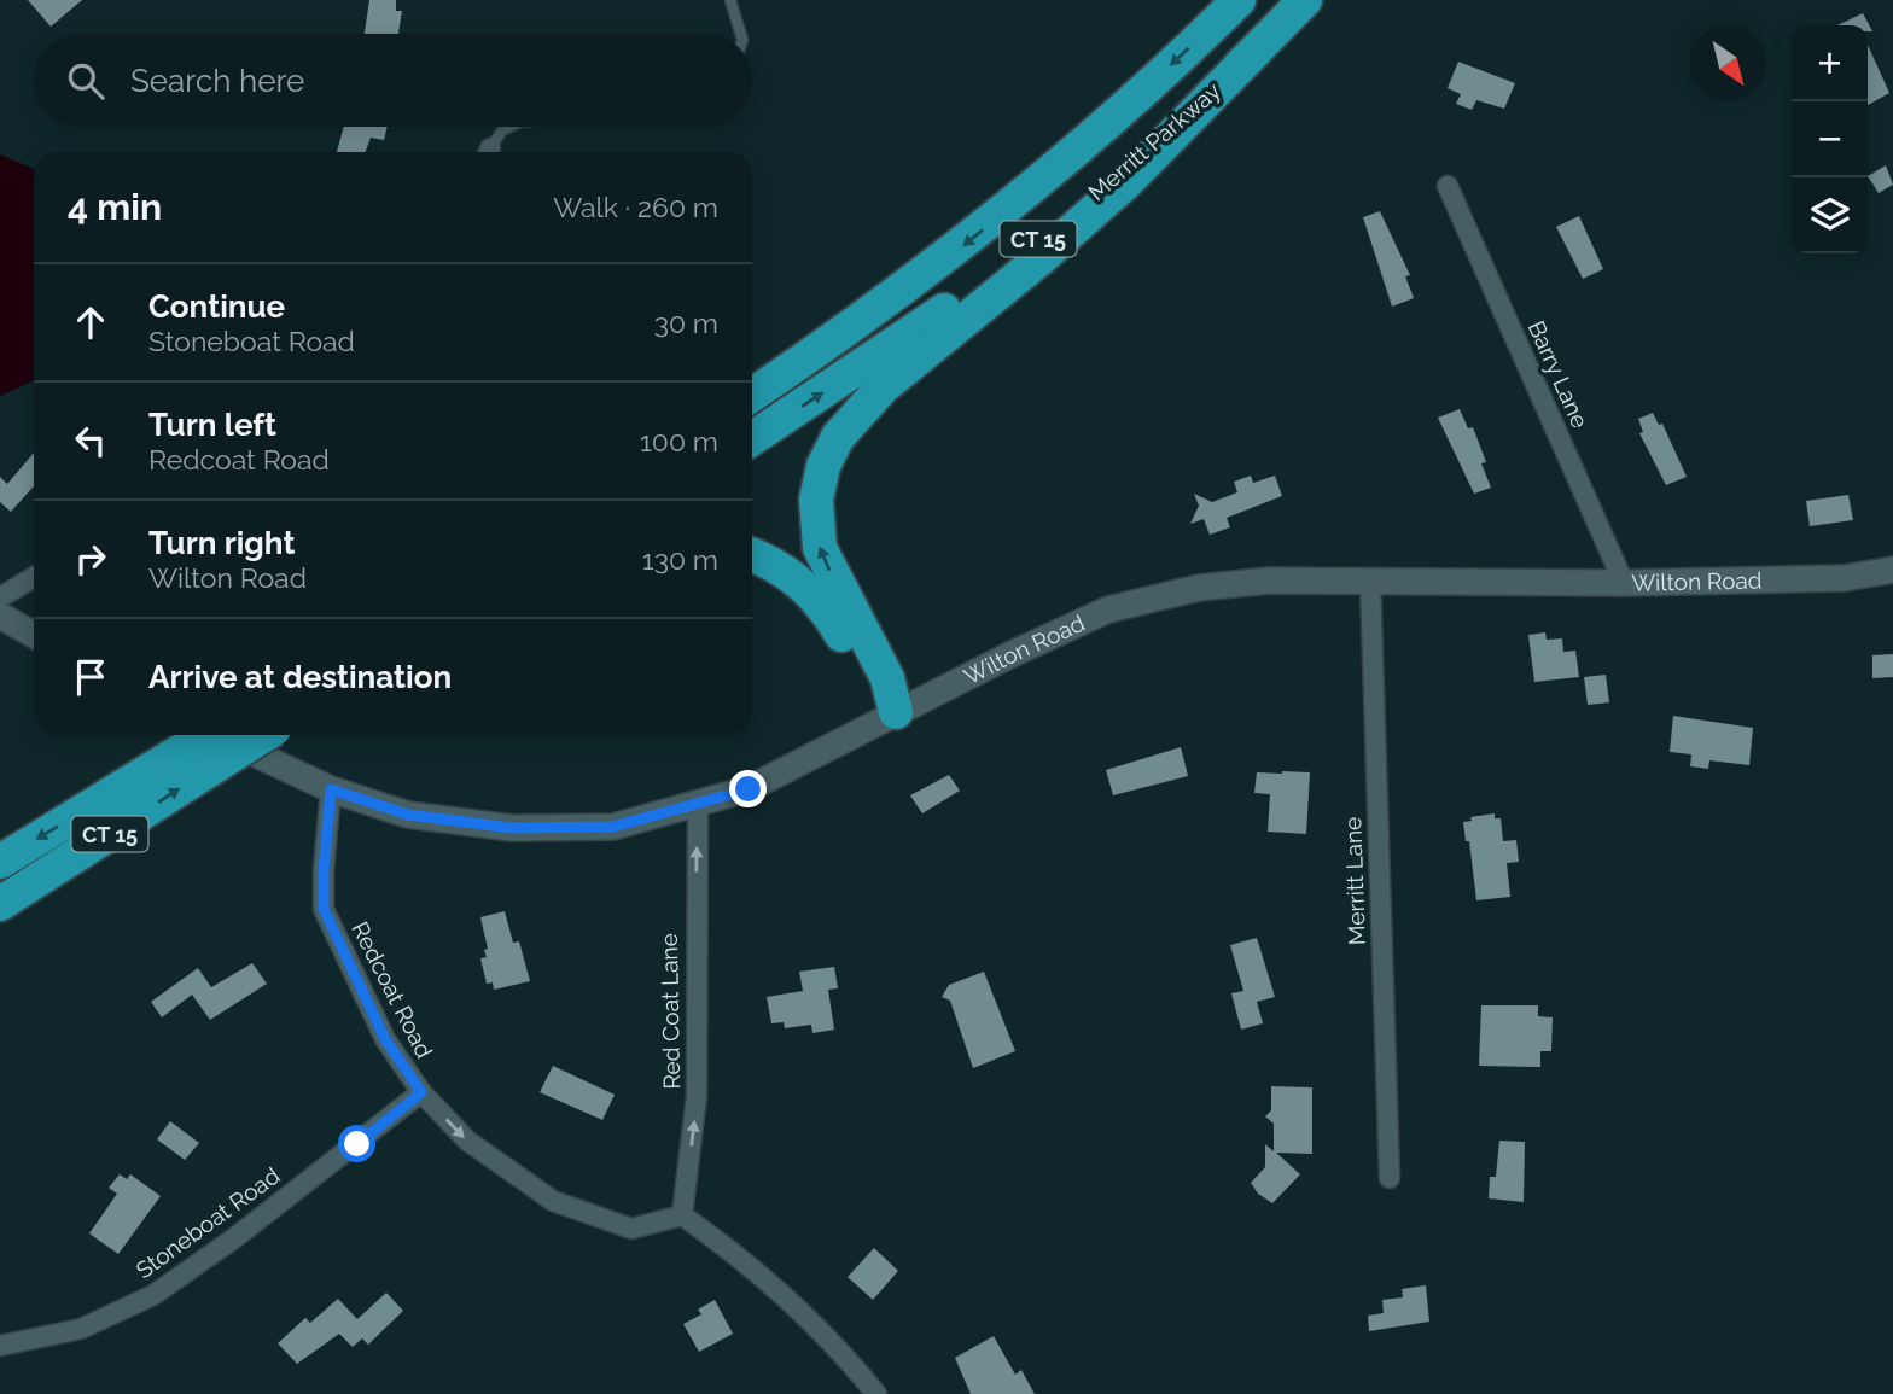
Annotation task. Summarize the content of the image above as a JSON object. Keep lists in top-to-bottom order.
{
  "streets": {
    "highway": ["Merritt Parkway", "CT 15"],
    "main road": ["Wilton Road"],
    "street": [
      "Barry Lane",
      "Merritt Lane",
      "Redcoat Road",
      "Red Coat Lane",
      "Stoneboat Road"
    ]
  },
  "crossings": [
    ["CT 15", "Wilton Road"],
    ["Barry Lane", "Wilton Road"],
    ["Wilton Road", "Merritt Lane"],
    ["Wilton Road", "Redcoat Road"],
    ["Wilton Road", "Red Coat Lane"],
    ["Redcoat Road", "Red Coat Lane"],
    ["Redcoat Road", "Stoneboat Road"]
  ],
  "one_way": ["Redcoat Road", "Red Coat Lane"],
  "north": "bottom right",
  "page": {
    "map_buttons": ["+", "−"],
    "search": "Search here",
    "heading": ["4 min", "Walk · 260 m"],
    "list": [
      ["Continue", "Stoneboat Road", "30 m"],
      ["Turn left", "Redcoat Road", "100 m"],
      ["Turn right", "Wilton Road", "130 m"],
      "Arrive at destination"
    ]
  }
}
